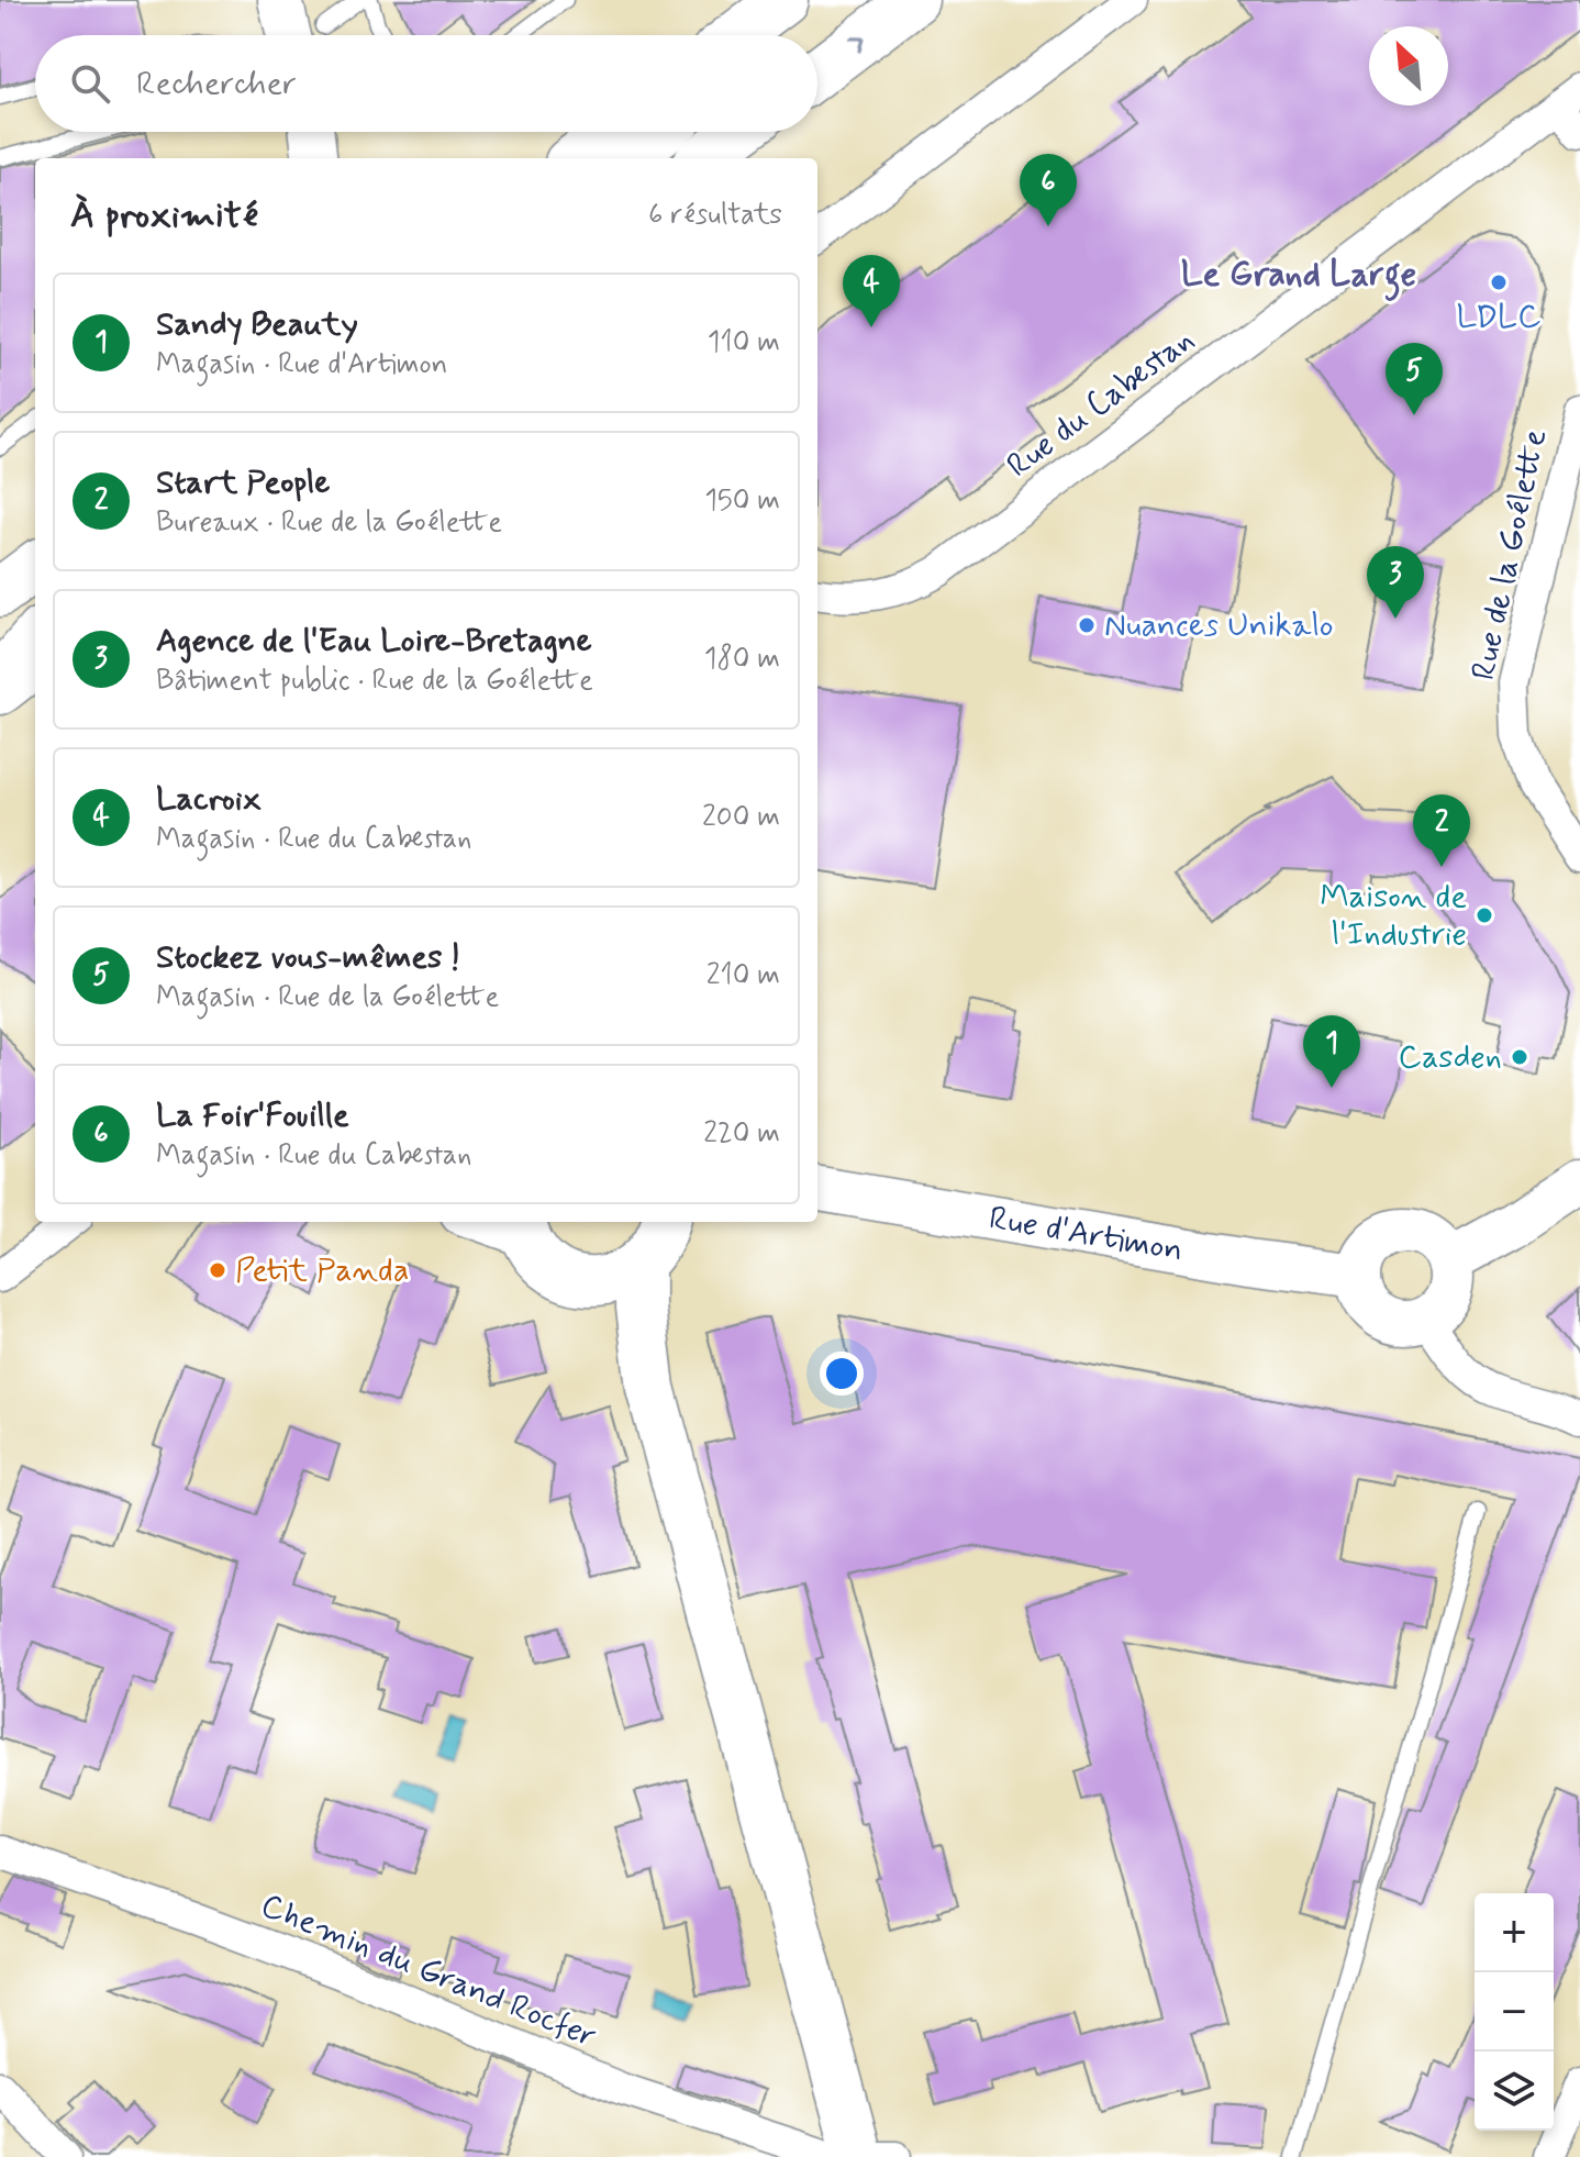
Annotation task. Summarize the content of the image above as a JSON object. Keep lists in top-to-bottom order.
{
  "streets": {
    "street": [
      "Rue du Cabestan",
      "Rue de la Goélette",
      "Rue d'Artimon",
      "Chemin du Grand Rocfer"
    ]
  },
  "districts": ["Le Grand Large"],
  "places": [
    "LDLC",
    "Nuances Unikalo",
    "Maison de l'Industrie",
    "Casden",
    "Petit Panda"
  ],
  "north": "top left",
  "page": {
    "search": "Rechercher",
    "pins": [
      "6",
      "4",
      "5",
      "3",
      "2",
      "1"
    ],
    "heading": ["À proximité", "6 résultats"],
    "list": [
      {
        "mark": "1",
        "name": "Sandy Beauty",
        "note": "Magasin · Rue d'Artimon",
        "value": "110 m"
      },
      {
        "mark": "2",
        "name": "Start People",
        "note": "Bureaux · Rue de la Goélette",
        "value": "150 m"
      },
      {
        "mark": "3",
        "name": "Agence de l'Eau Loire-Bretagne",
        "note": "Bâtiment public · Rue de la Goélette",
        "value": "180 m"
      },
      {
        "mark": "4",
        "name": "Lacroix",
        "note": "Magasin · Rue du Cabestan",
        "value": "200 m"
      },
      {
        "mark": "5",
        "name": "Stockez vous-mêmes !",
        "note": "Magasin · Rue de la Goélette",
        "value": "210 m"
      },
      {
        "mark": "6",
        "name": "La Foir'Fouille",
        "note": "Magasin · Rue du Cabestan",
        "value": "220 m"
      }
    ],
    "map_buttons": ["+", "−"]
  }
}
